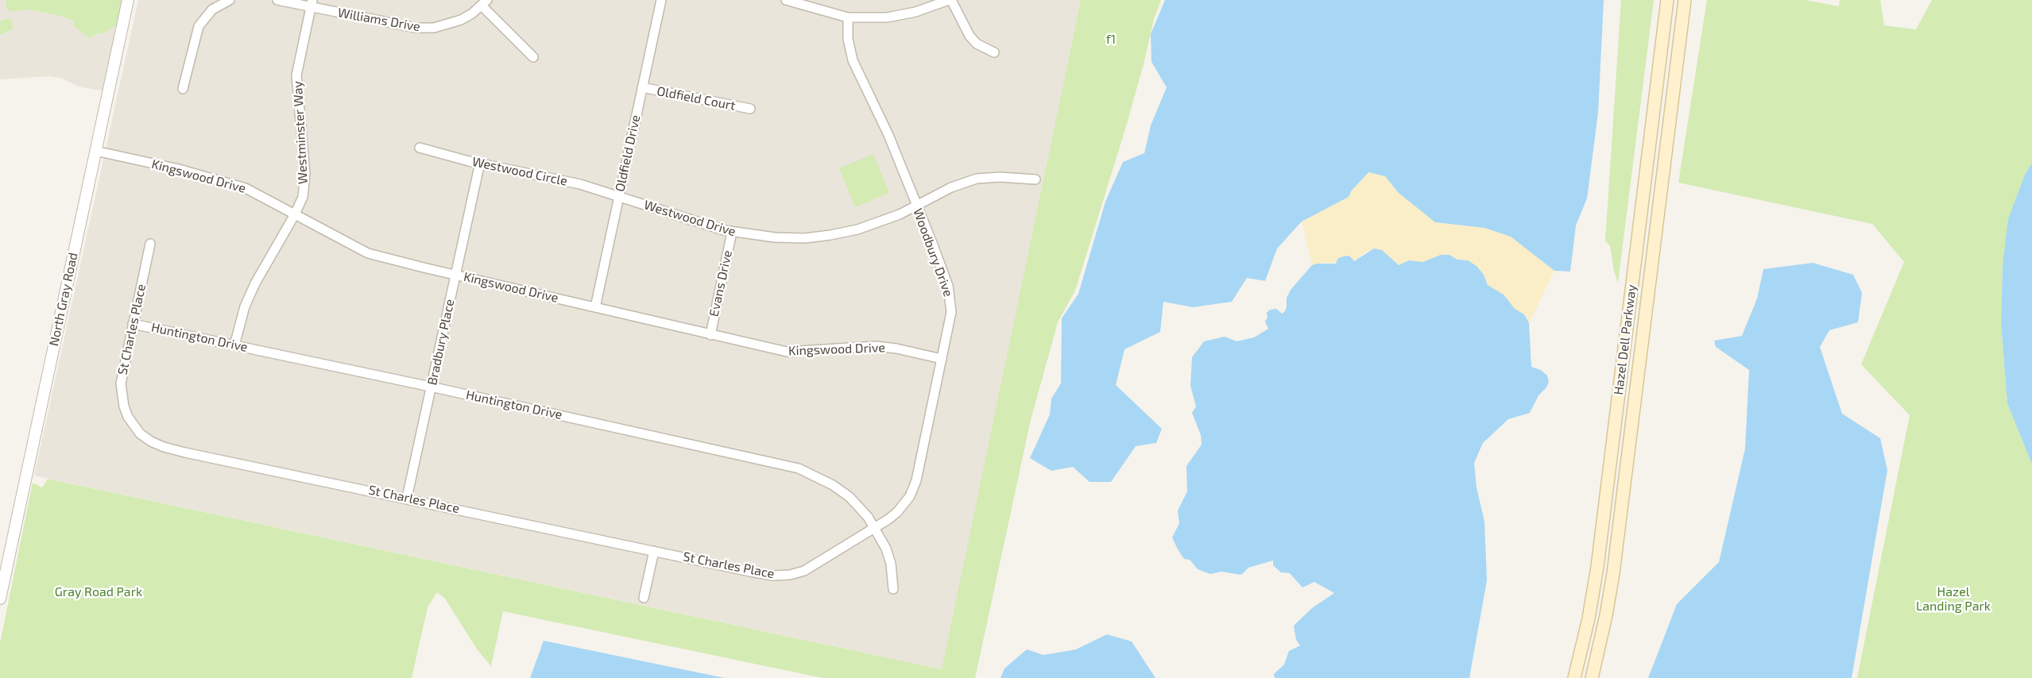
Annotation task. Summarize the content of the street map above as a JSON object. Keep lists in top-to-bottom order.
{
  "streets": {
    "main road": ["Hazel Dell Parkway"],
    "street": [
      "Williams Drive",
      "Oldfield Court",
      "Westminster Way",
      "Oldfield Drive",
      "Westwood Circle",
      "Kingswood Drive",
      "Westwood Drive",
      "Woodbury Drive",
      "Evans Drive",
      "North Gray Road",
      "St Charles Place",
      "Huntington Drive",
      "Bradbury Place"
    ]
  },
  "crossings": [
    ["Williams Drive", "Westminster Way"],
    ["Oldfield Court", "Oldfield Drive"],
    ["Westminster Way", "Kingswood Drive"],
    ["Westminster Way", "Huntington Drive"],
    ["Oldfield Drive", "Westwood Circle"],
    ["Oldfield Drive", "Kingswood Drive"],
    ["Oldfield Drive", "Westwood Drive"],
    ["Westwood Circle", "Westwood Drive"],
    ["Westwood Circle", "Bradbury Place"],
    ["Kingswood Drive", "Woodbury Drive"],
    ["Kingswood Drive", "Evans Drive"],
    ["Kingswood Drive", "North Gray Road"],
    ["Kingswood Drive", "Bradbury Place"],
    ["Westwood Drive", "Woodbury Drive"],
    ["Westwood Drive", "Evans Drive"],
    ["Woodbury Drive", "St Charles Place"],
    ["Woodbury Drive", "Huntington Drive"],
    ["St Charles Place", "Huntington Drive"],
    ["St Charles Place", "Bradbury Place"],
    ["Huntington Drive", "Bradbury Place"]
  ],
  "parks": ["f1", "Gray Road Park", "Hazel Landing Park"]
}
